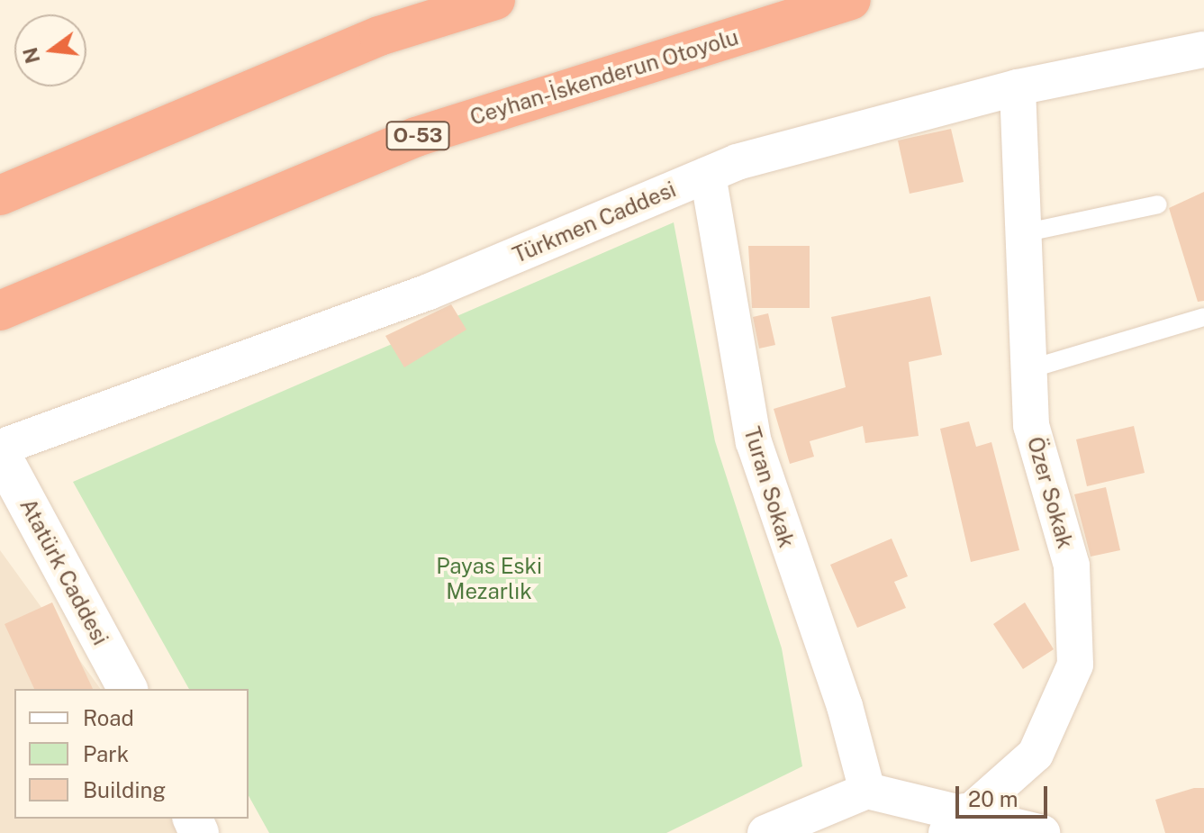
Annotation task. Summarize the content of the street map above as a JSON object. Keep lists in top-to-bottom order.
{
  "streets": {
    "highway": ["Ceyhan-İskenderun Otoyolu", "O-53"],
    "street": [
      "Türkmen Caddesi",
      "Turan Sokak",
      "Özer Sokak",
      "Atatürk Caddesi"
    ]
  },
  "crossings": [
    ["Türkmen Caddesi", "Turan Sokak"],
    ["Türkmen Caddesi", "Özer Sokak"],
    ["Türkmen Caddesi", "Atatürk Caddesi"]
  ],
  "parks": ["Payas Eski Mezarlık"],
  "legend": ["Road", "Park", "Building"],
  "scale_bar": "20 m",
  "north": "left"
}
